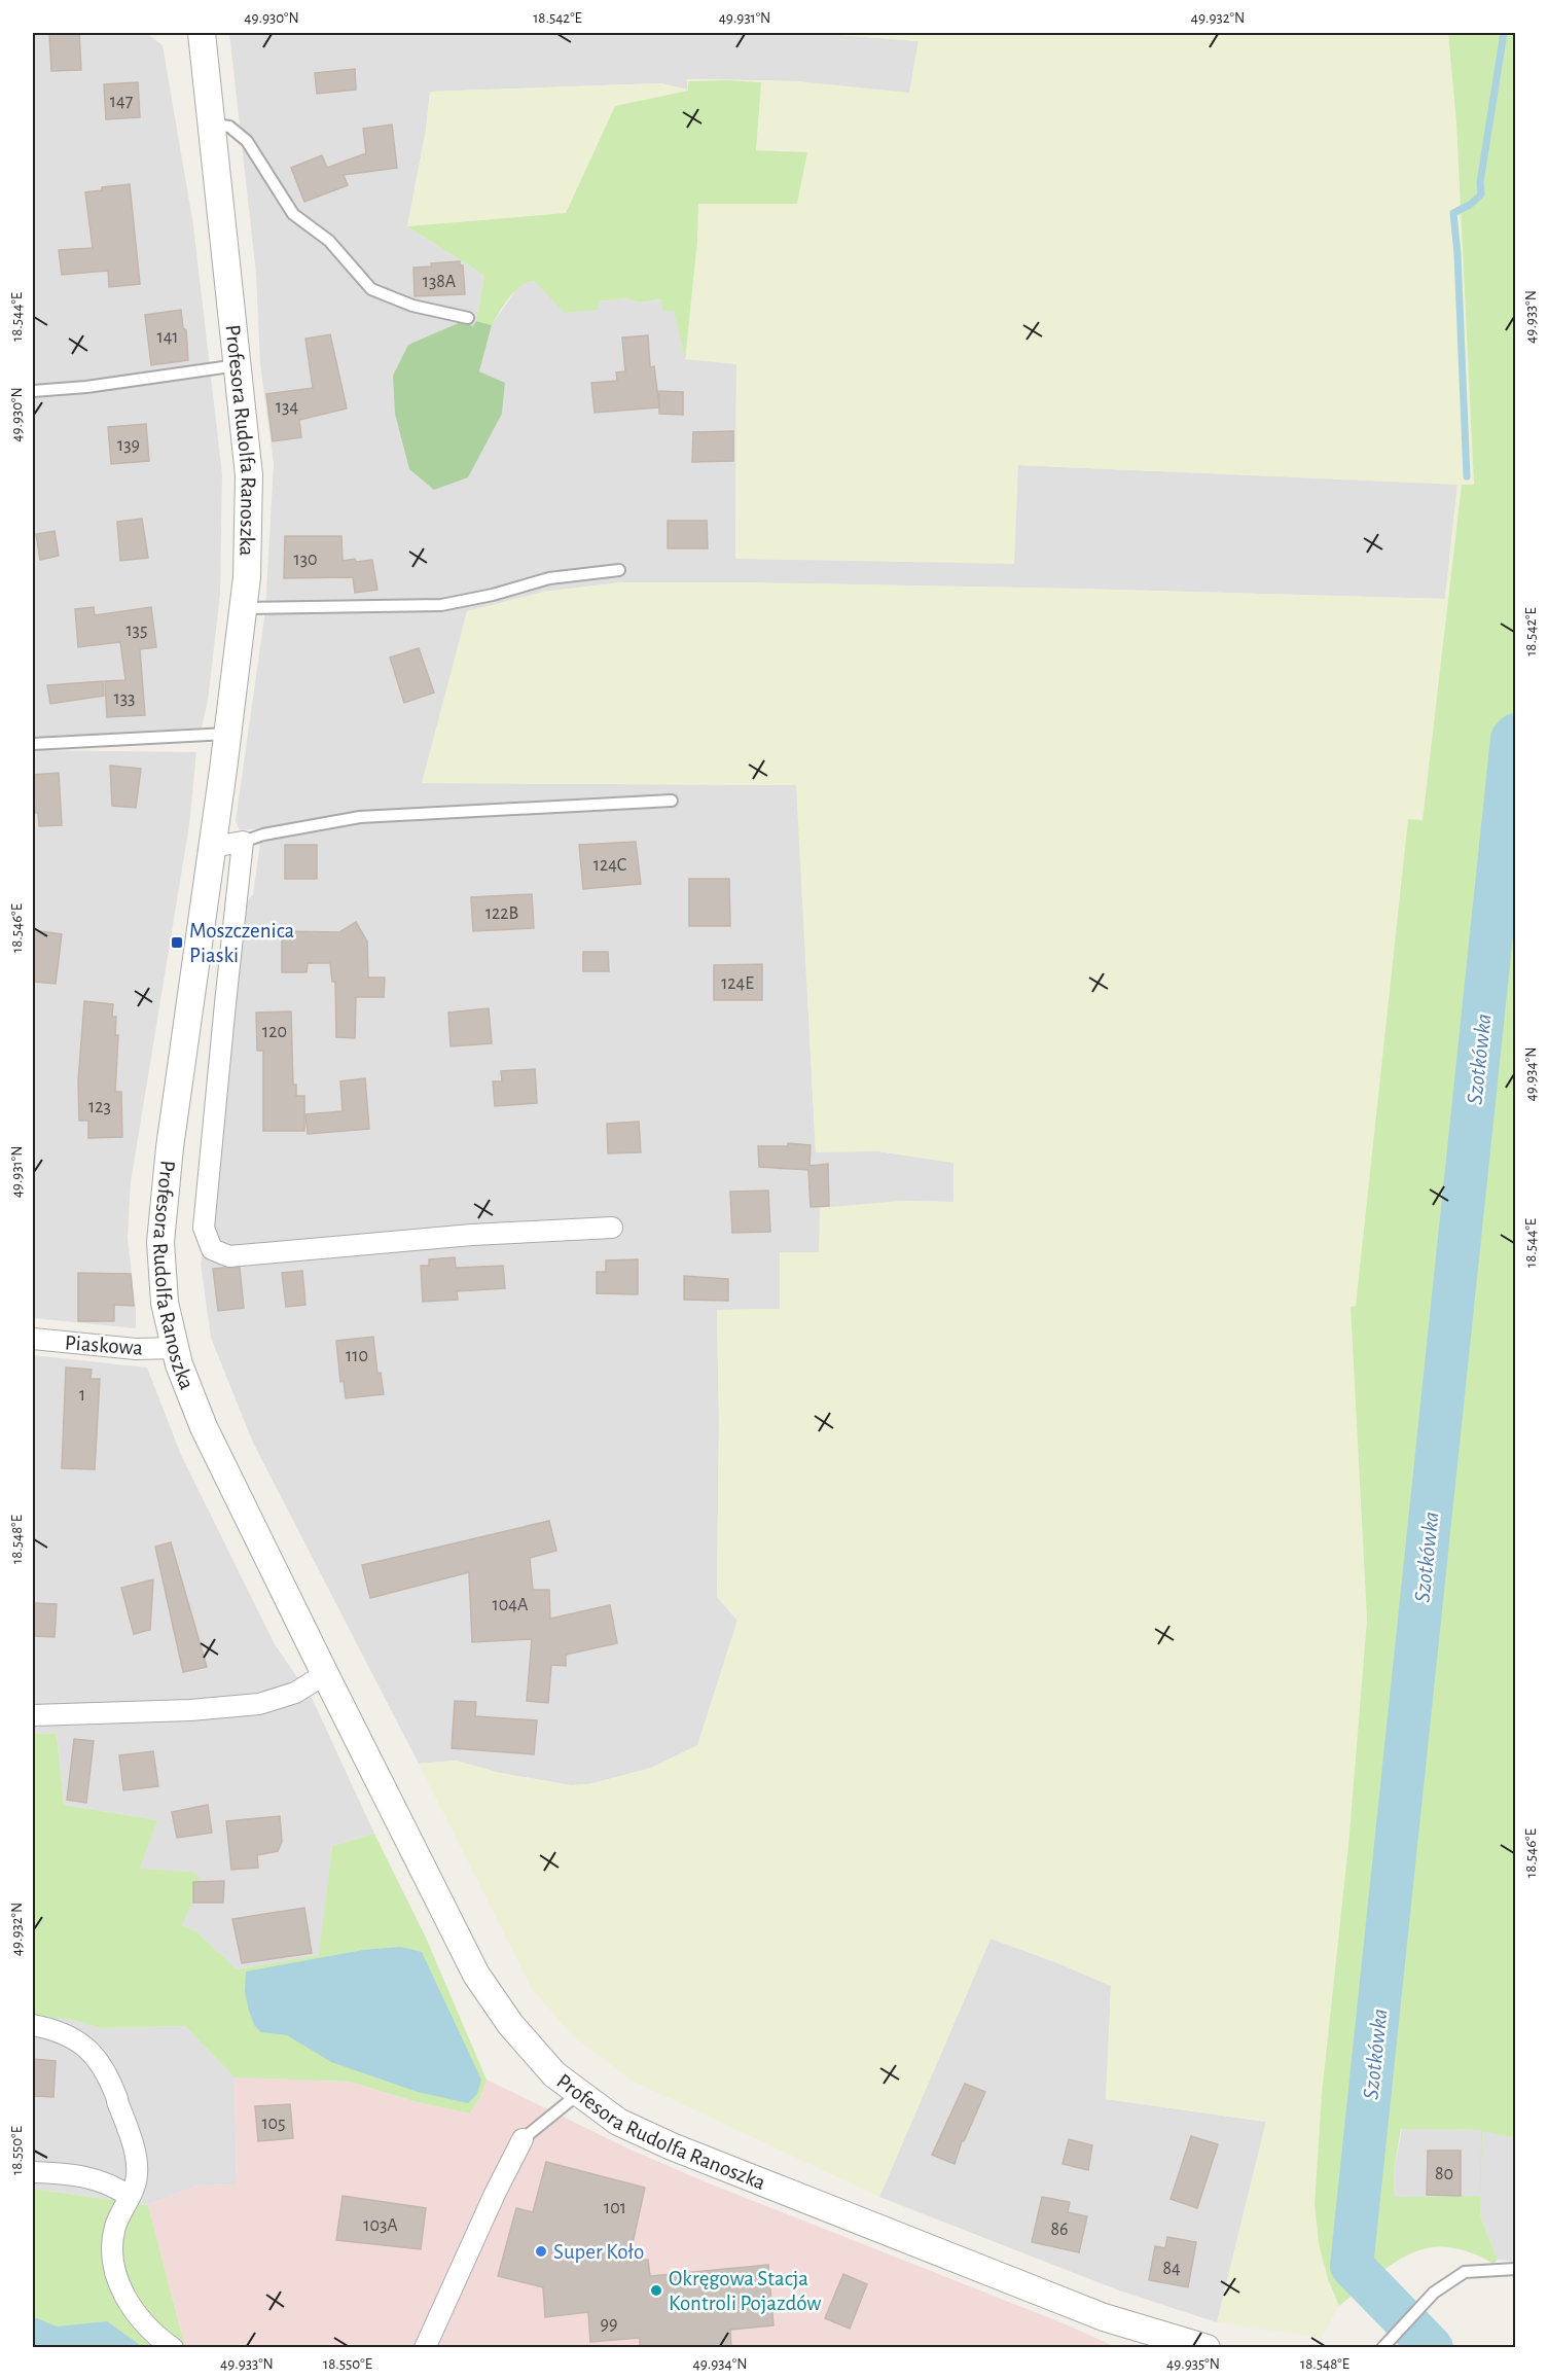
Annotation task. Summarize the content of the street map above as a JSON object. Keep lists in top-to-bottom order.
{
  "streets": {
    "street": ["Profesora Rudolfa Ranoszka", "Piaskowa"]
  },
  "crossings": [
    ["Profesora Rudolfa Ranoszka", "Piaskowa"]
  ],
  "water": ["Szotkówka"],
  "places": {
    "transit": ["Moszczenica Piaski"],
    "other": ["Super Koło", "Okręgowa Stacja Kontroli Pojazdów"]
  },
  "house_numbers": [
    "147",
    "138A",
    "141",
    "134",
    "139",
    "130",
    "135",
    "133",
    "124C",
    "122B",
    "124E",
    "120",
    "123",
    "110",
    "1",
    "104A",
    "105",
    "80",
    "101",
    "103A",
    "86",
    "84",
    "99"
  ],
  "coordinates": [
    "49.930°N",
    "18.542°E",
    "49.931°N",
    "49.932°N",
    "49.933°N",
    "18.544°E",
    "18.546°E",
    "49.934°N",
    "18.548°E",
    "18.550°E",
    "49.935°N"
  ]
}
